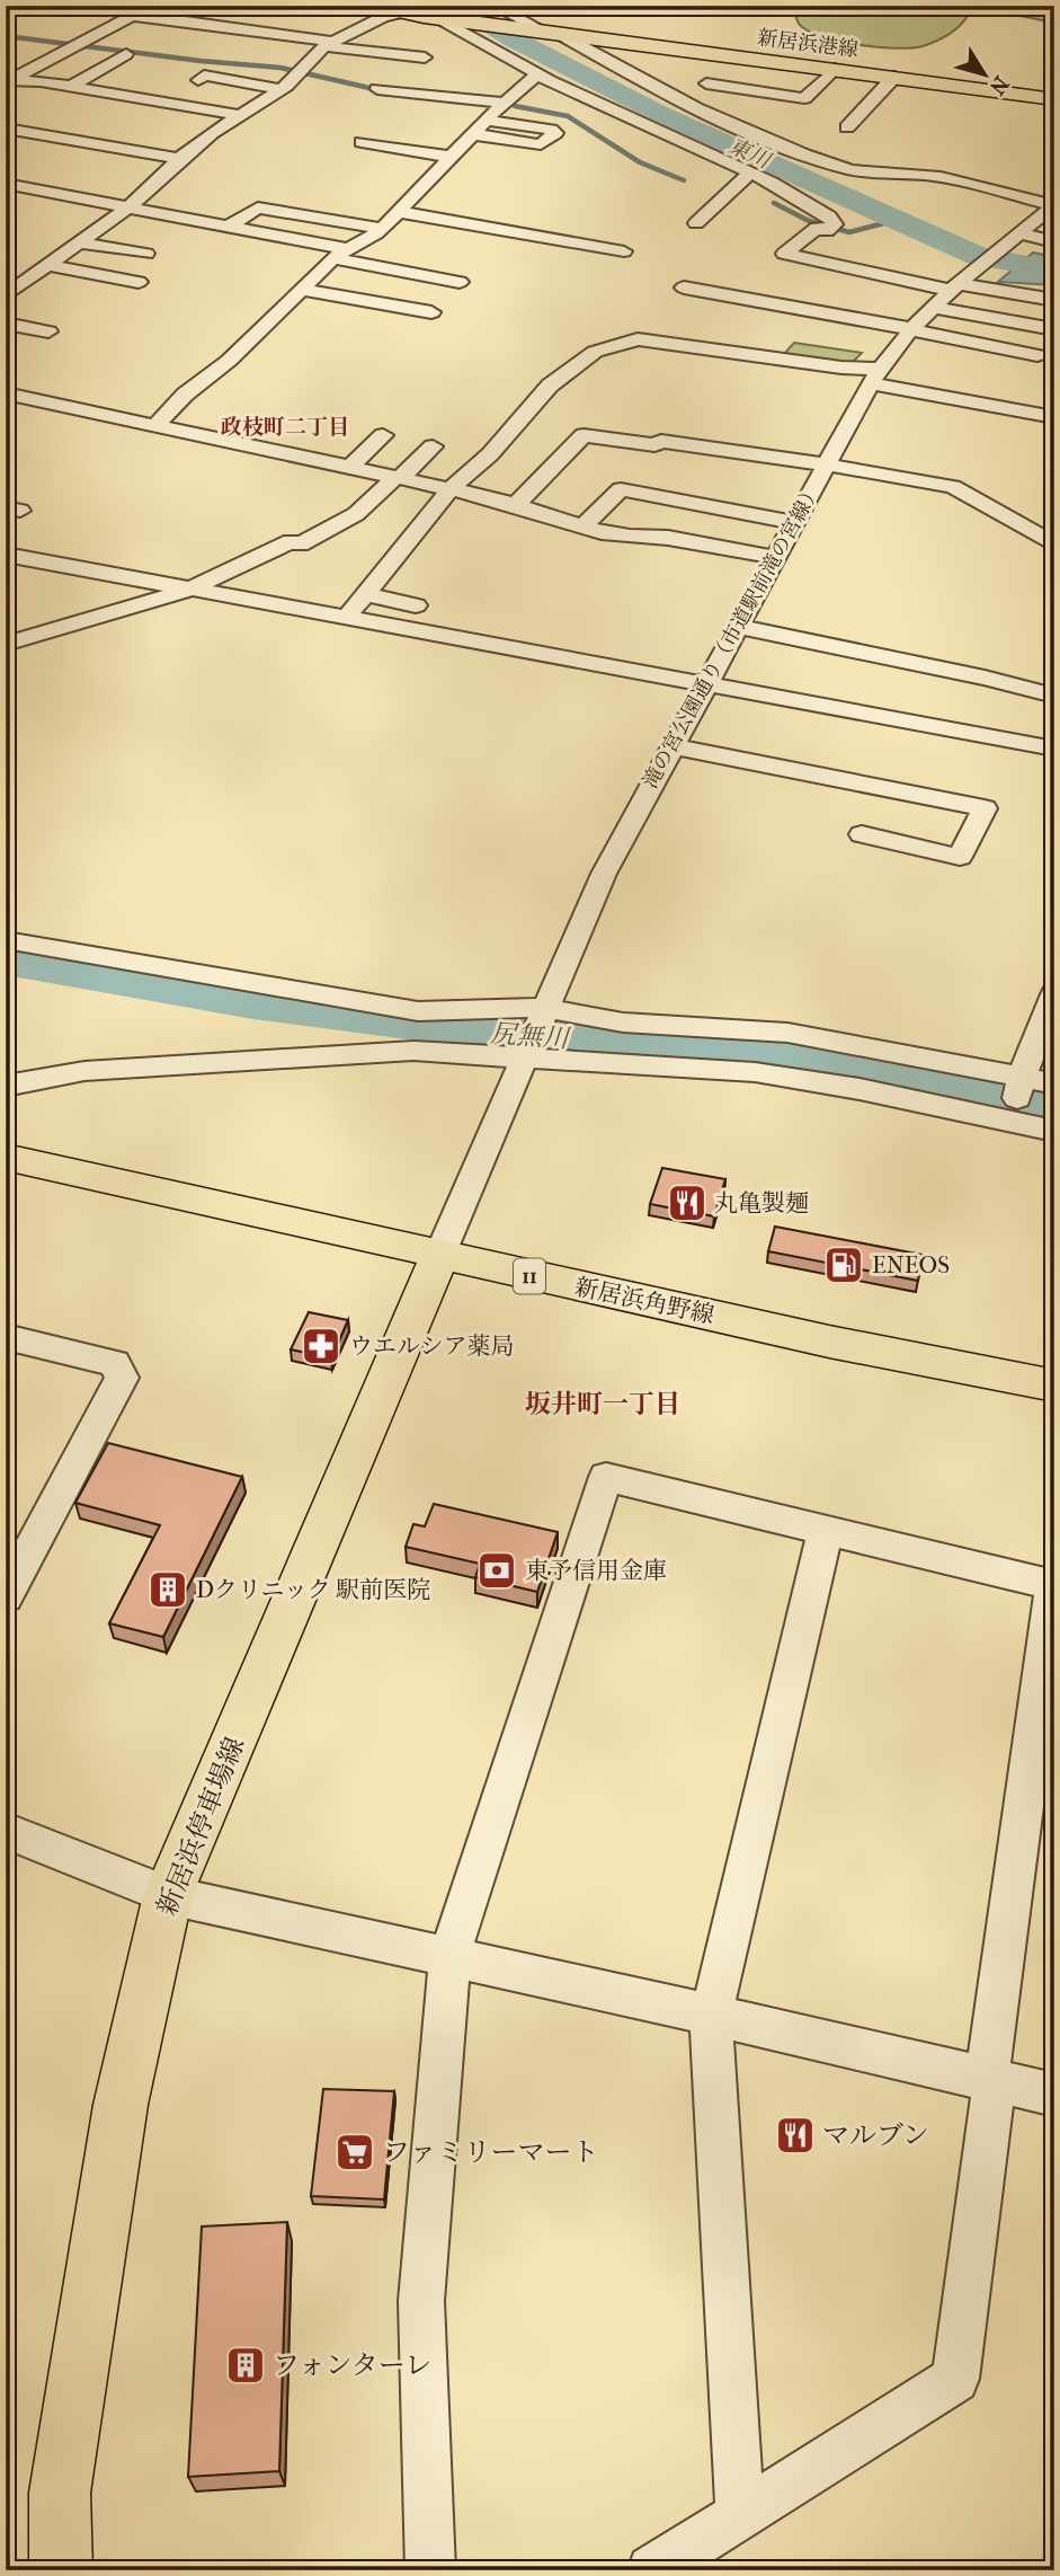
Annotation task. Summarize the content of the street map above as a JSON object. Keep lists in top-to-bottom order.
{
  "streets": {
    "main road": [
      "新居浜港線",
      "11",
      "新居浜角野線",
      "新居浜停車場線"
    ],
    "street": ["滝の宮公園通り（市道駅前滝の宮線）"]
  },
  "crossings": [
    ["新居浜角野線", "新居浜停車場線"]
  ],
  "districts": ["政枝町二丁目", "坂井町一丁目"],
  "water": ["東川", "尻無川"],
  "places": {
    "restaurant": ["丸亀製麺", "マルブン"],
    "fuel station": ["ENEOS"],
    "pharmacy": ["ウエルシア薬局"],
    "bank": ["東予信用金庫"],
    "building": ["Dクリニック 駅前医院", "フォンターレ"],
    "supermarket": ["ファミリーマート"]
  },
  "north": "bottom right"
}
